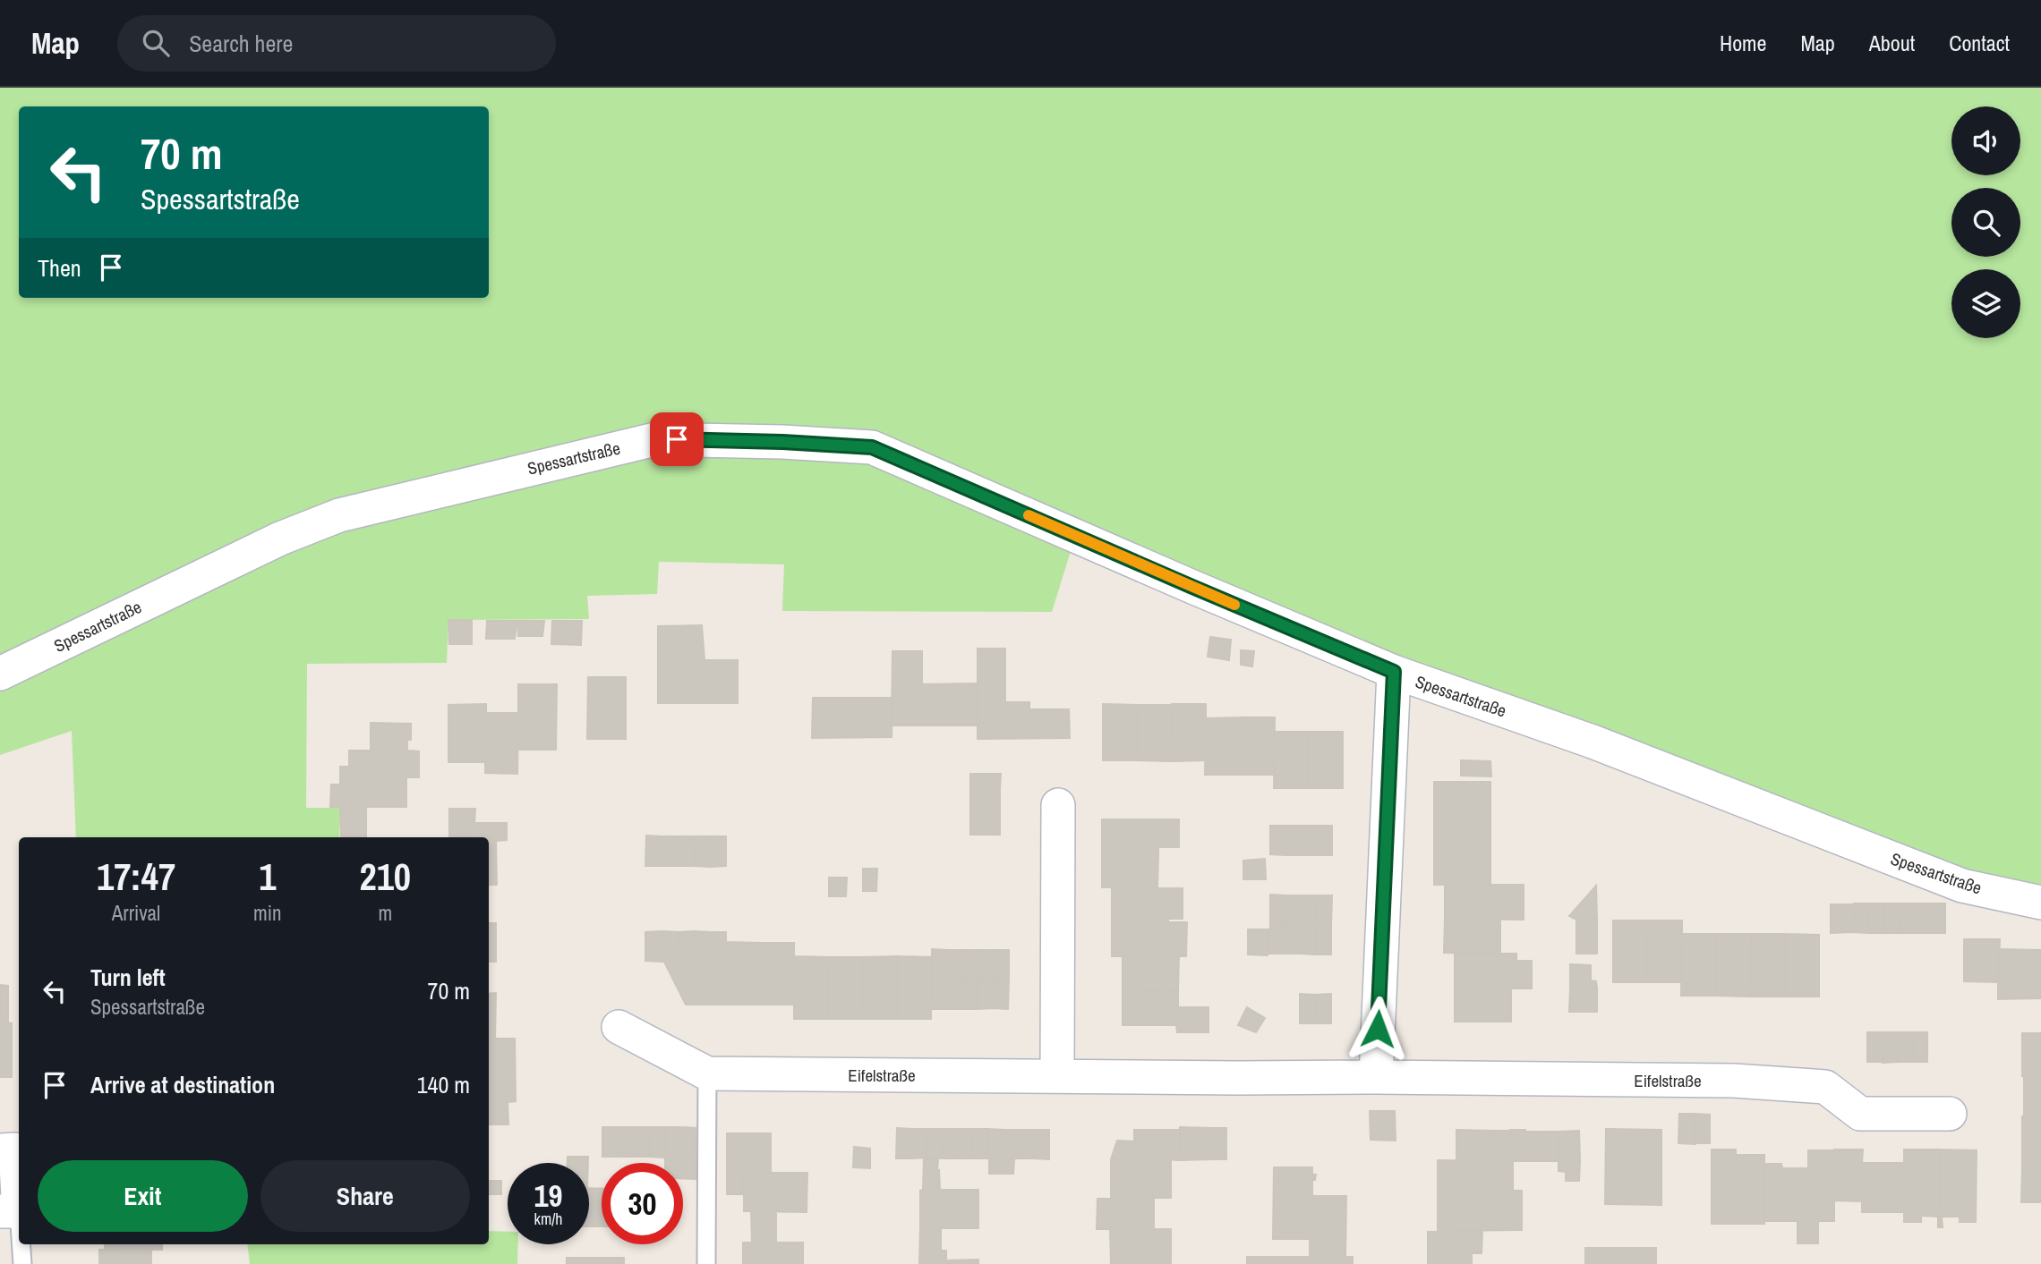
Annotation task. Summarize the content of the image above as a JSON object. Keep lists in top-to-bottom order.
{
  "streets": {
    "street": ["Spessartstraße", "Eifelstraße"]
  },
  "page": {
    "header": "Map",
    "search": "Search here",
    "nav": [
      "Home",
      "Map",
      "About",
      "Contact"
    ],
    "turn": ["70 m", "Spessartstraße"],
    "then": "Then",
    "eta": [
      "17:47",
      "Arrival",
      "1",
      "min",
      "210",
      "m"
    ],
    "list": [
      {
        "name": "Turn left",
        "note": "Spessartstraße",
        "value": "70 m"
      },
      {
        "name": "Arrive at destination",
        "value": "140 m"
      }
    ],
    "buttons": ["Exit", "Share"],
    "speed": "19 km/h",
    "limit": "30"
  }
}
